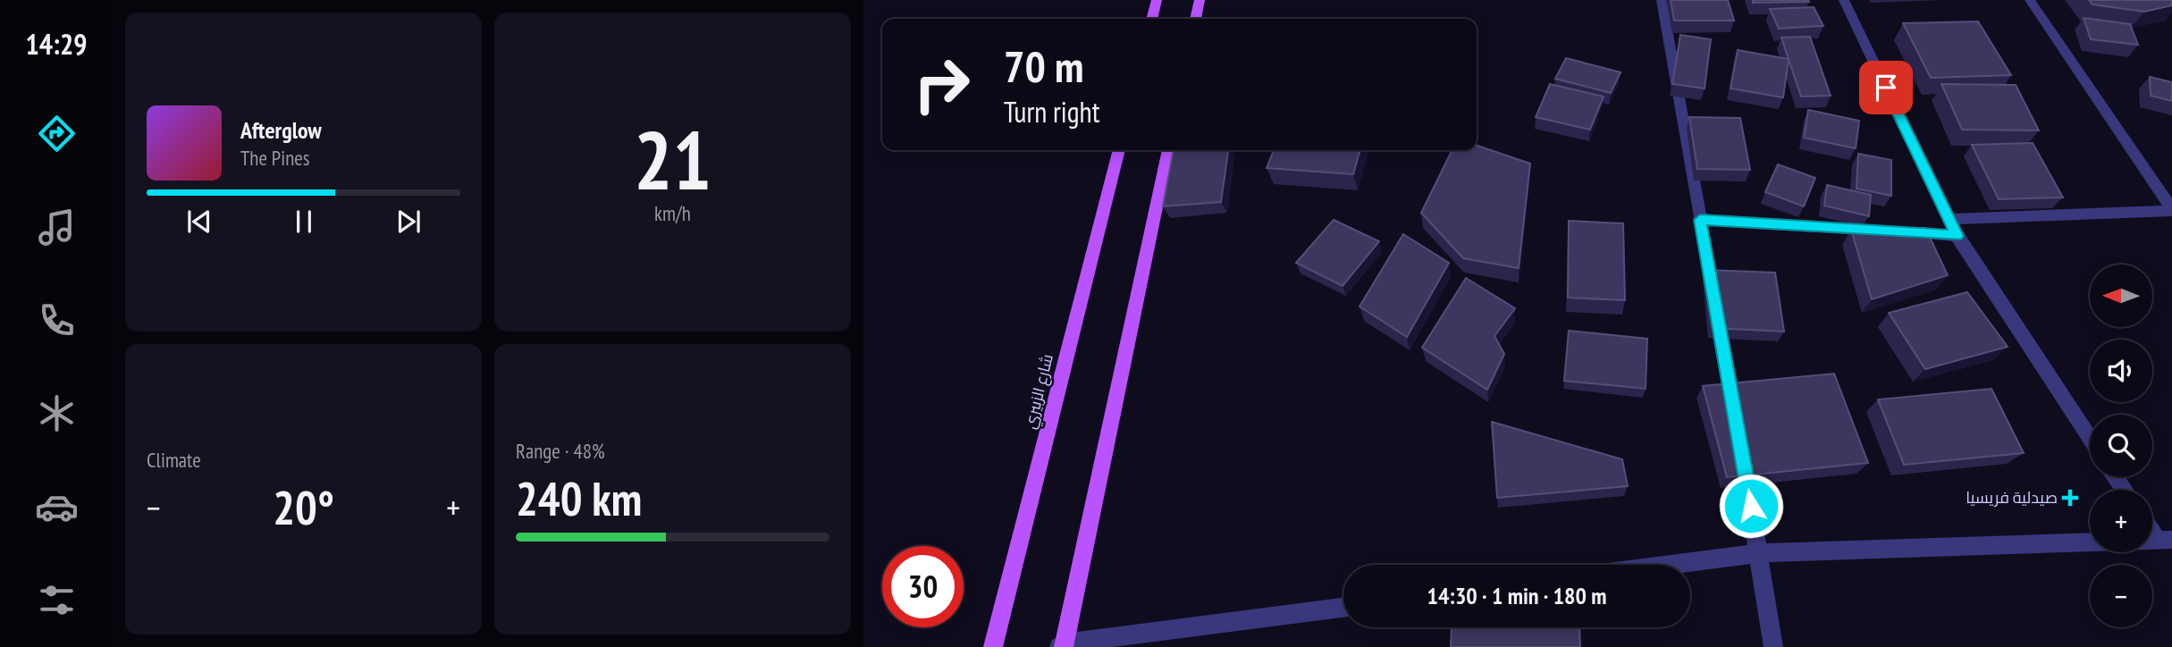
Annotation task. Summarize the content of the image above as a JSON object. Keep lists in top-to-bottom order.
{
  "streets": {
    "main road": ["شارع الزبيري"]
  },
  "places": {
    "health": ["صيدلية فريسيا"]
  },
  "north": "left",
  "page": {
    "tabs": "14:29",
    "tile": [
      ["21", "km/h"],
      "Climate",
      ["Range · 48%", "240 km"]
    ],
    "turn": ["70 m", "Turn right"],
    "song": ["Afterglow", "The Pines"],
    "map_buttons": ["+", "−"],
    "heat": ["−", "20°", "+"],
    "limit": "30",
    "trip": "14:30 · 1 min · 180 m"
  }
}
